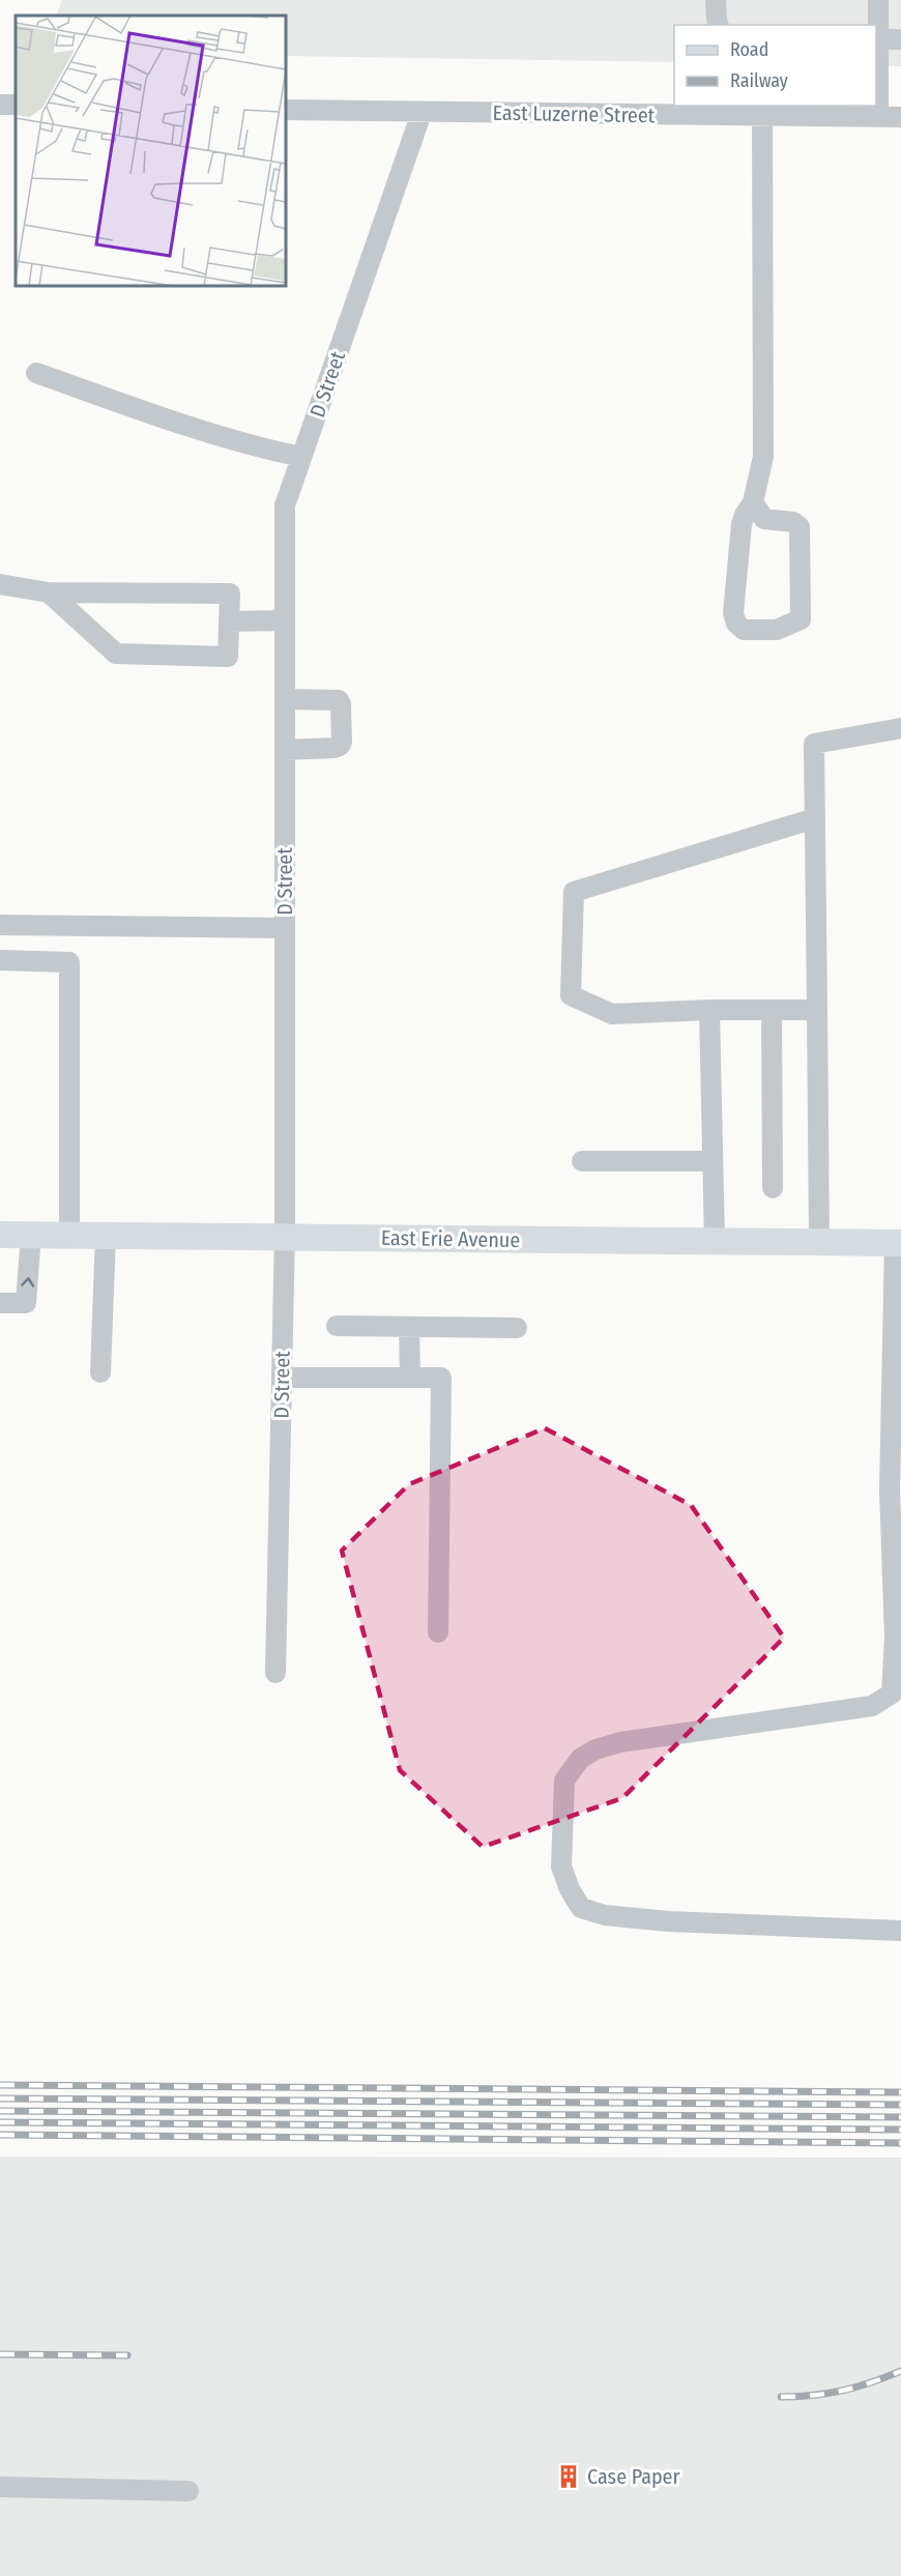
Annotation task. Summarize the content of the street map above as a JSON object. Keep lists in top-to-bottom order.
{
  "streets": {
    "main road": ["East Erie Avenue"],
    "street": ["East Luzerne Street", "D Street"]
  },
  "crossings": [
    ["East Luzerne Street", "D Street"],
    ["D Street", "East Erie Avenue"]
  ],
  "places": {
    "building": ["Case Paper"]
  },
  "legend": ["Road", "Railway"]
}
